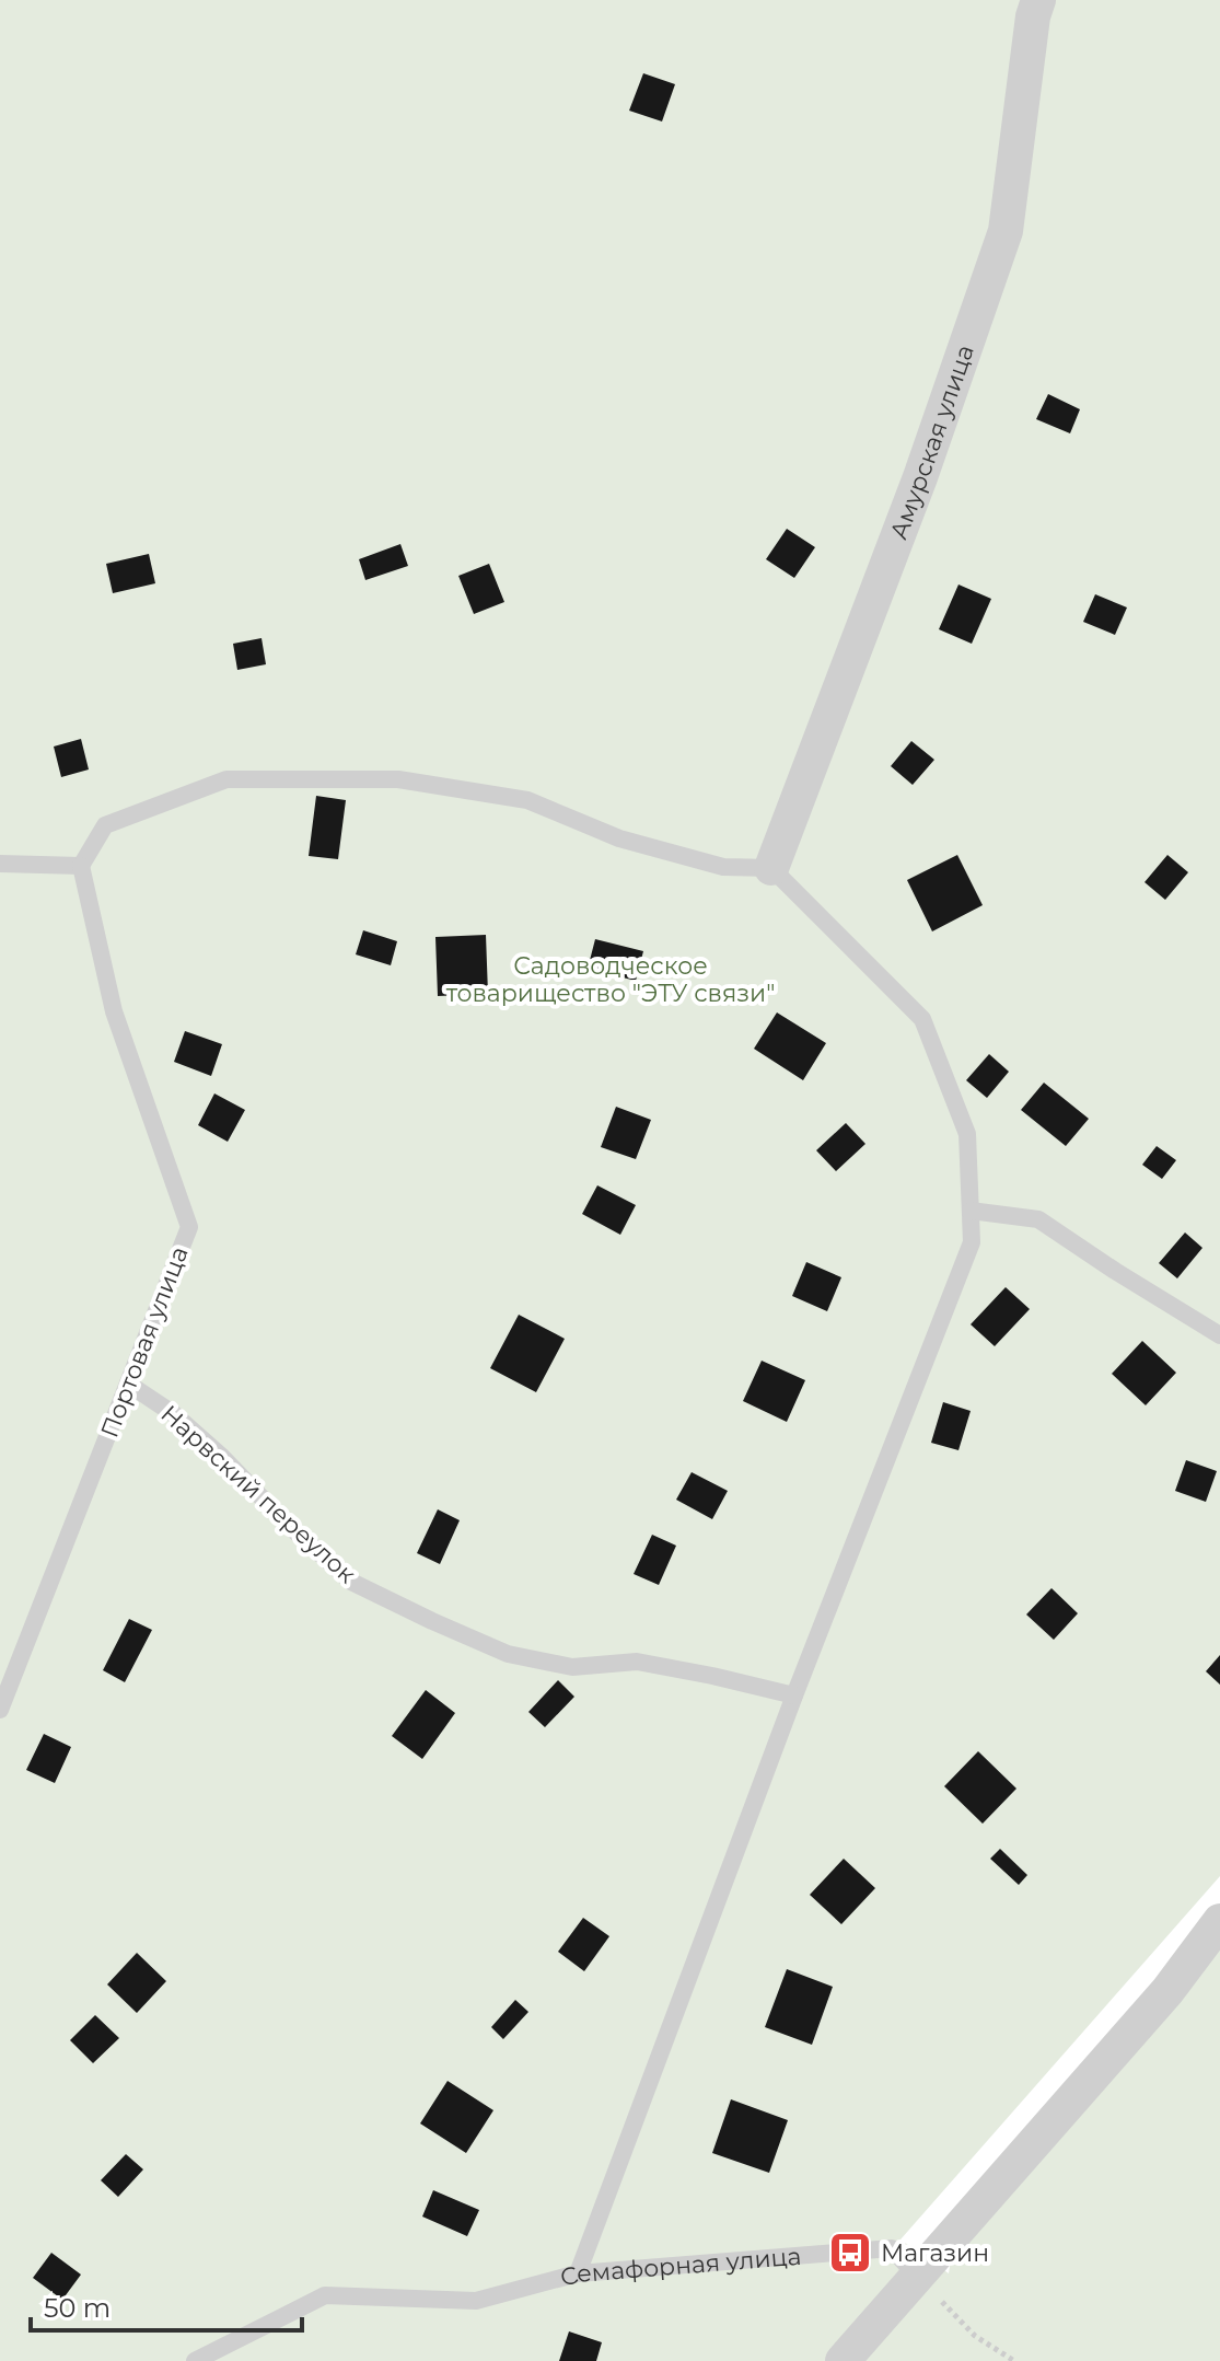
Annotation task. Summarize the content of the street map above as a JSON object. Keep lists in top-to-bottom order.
{
  "streets": {
    "street": ["Амурская улица"],
    "lane": ["Портовая улица", "Нарвский переулок", "Семафорная улица"]
  },
  "crossings": [
    ["Портовая улица", "Нарвский переулок"]
  ],
  "parks": ["Садоводческое товарищество \"ЭТУ связи\""],
  "places": {
    "bus stop": ["Магазин"]
  },
  "scale_bar": "50 m"
}
